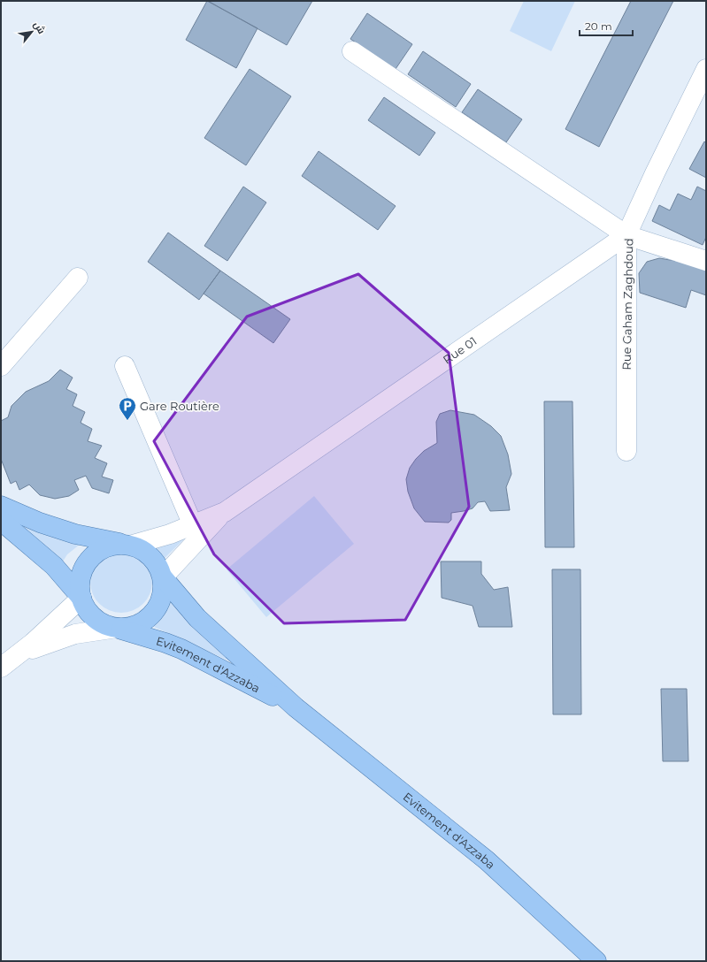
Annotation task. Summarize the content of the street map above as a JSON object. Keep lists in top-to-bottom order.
{
  "streets": {
    "main road": ["Evitement d'Azzaba"],
    "street": ["Rue Gaham Zaghdoud", "Rue 01"]
  },
  "crossings": [
    ["Rue Gaham Zaghdoud", "Rue 01"]
  ],
  "places": {
    "parking": ["Gare Routière"]
  },
  "scale_bar": "20 m",
  "north": "top right"
}
